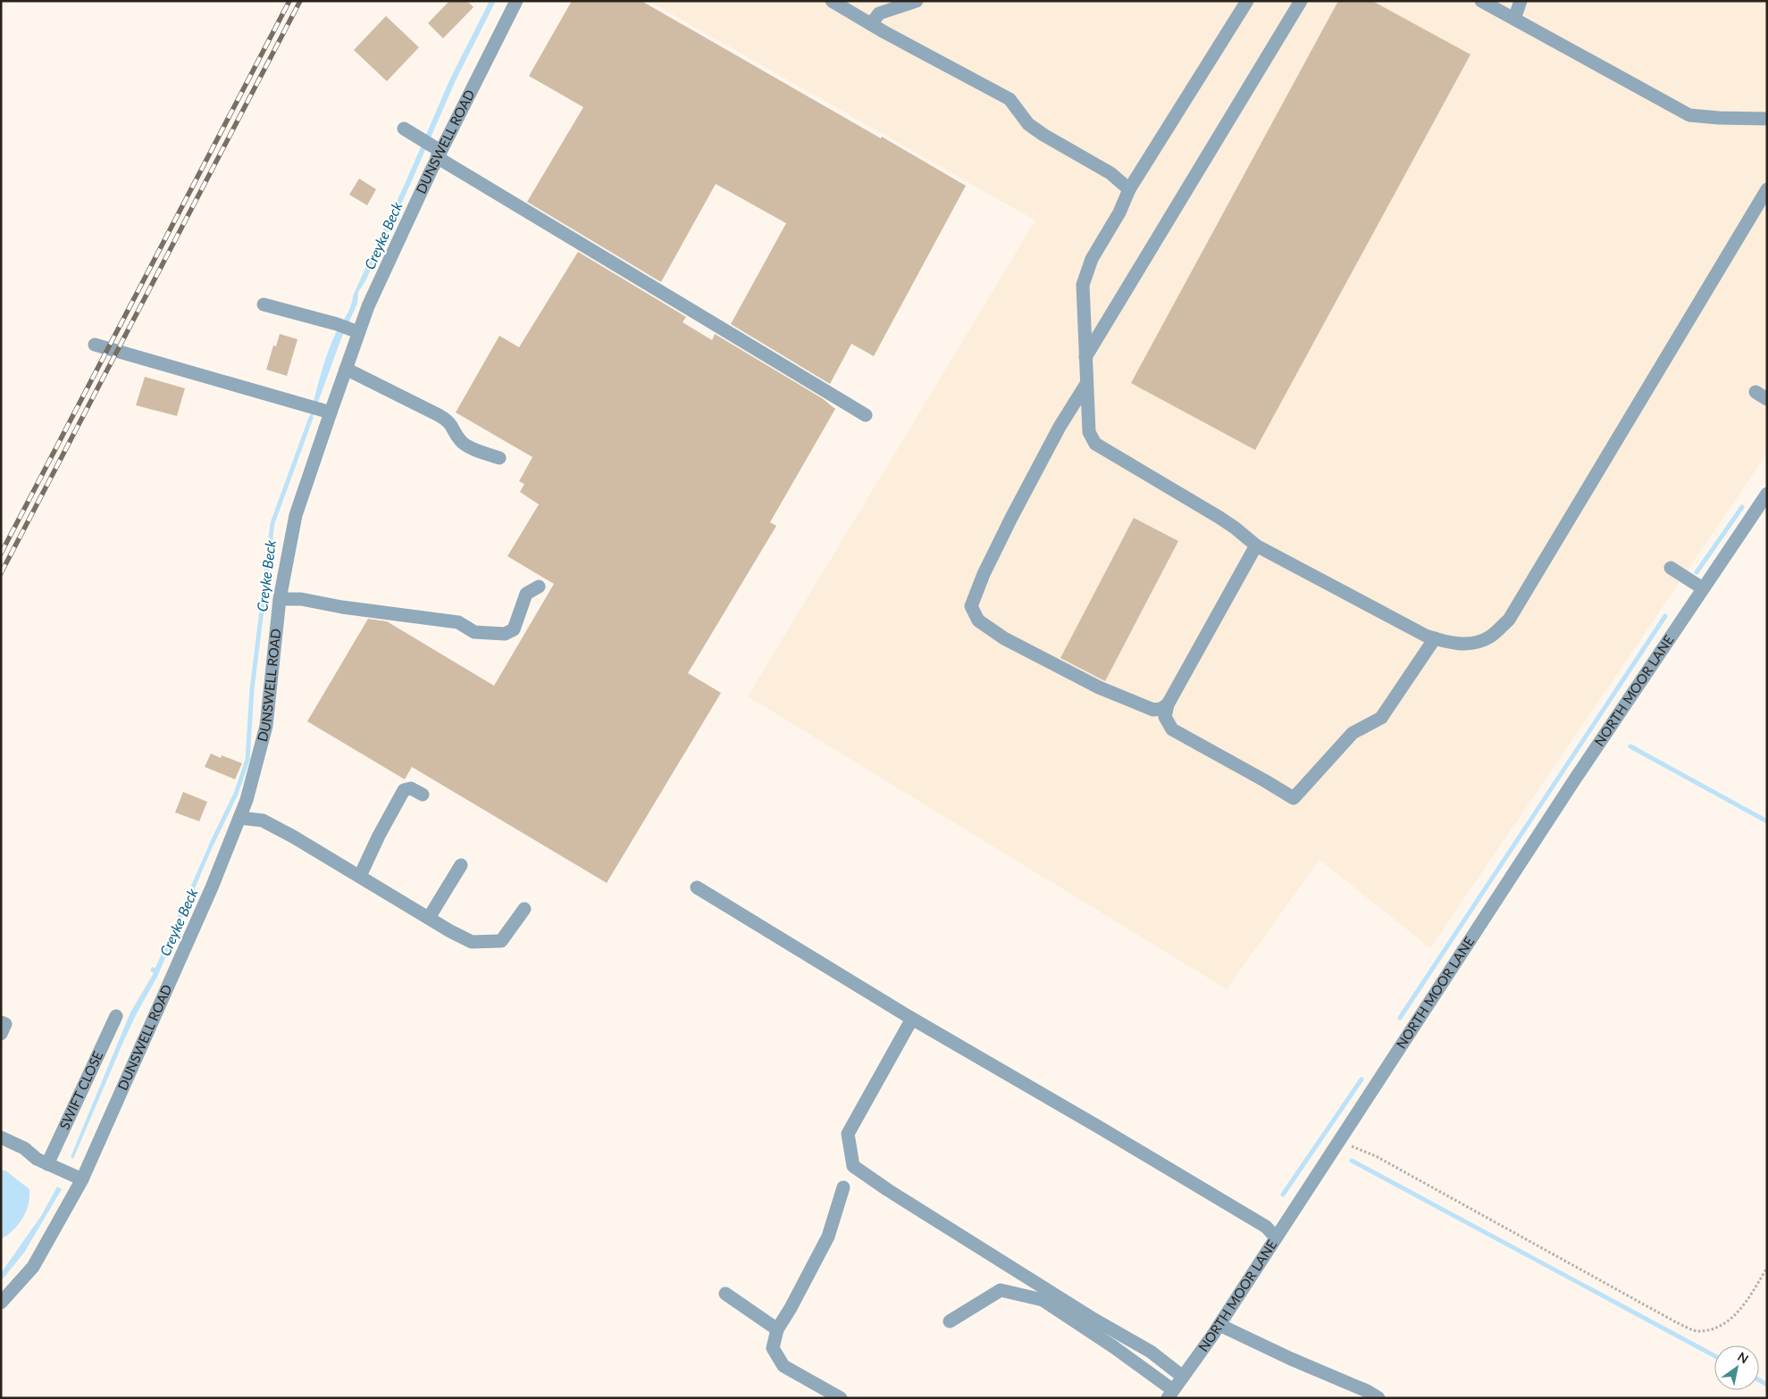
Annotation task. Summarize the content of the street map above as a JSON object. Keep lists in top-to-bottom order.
{
  "streets": {
    "street": ["DUNSWELL ROAD", "NORTH MOOR LANE", "SWIFT CLOSE"]
  },
  "water": ["Creyke Beck"],
  "north": "top right"
}
